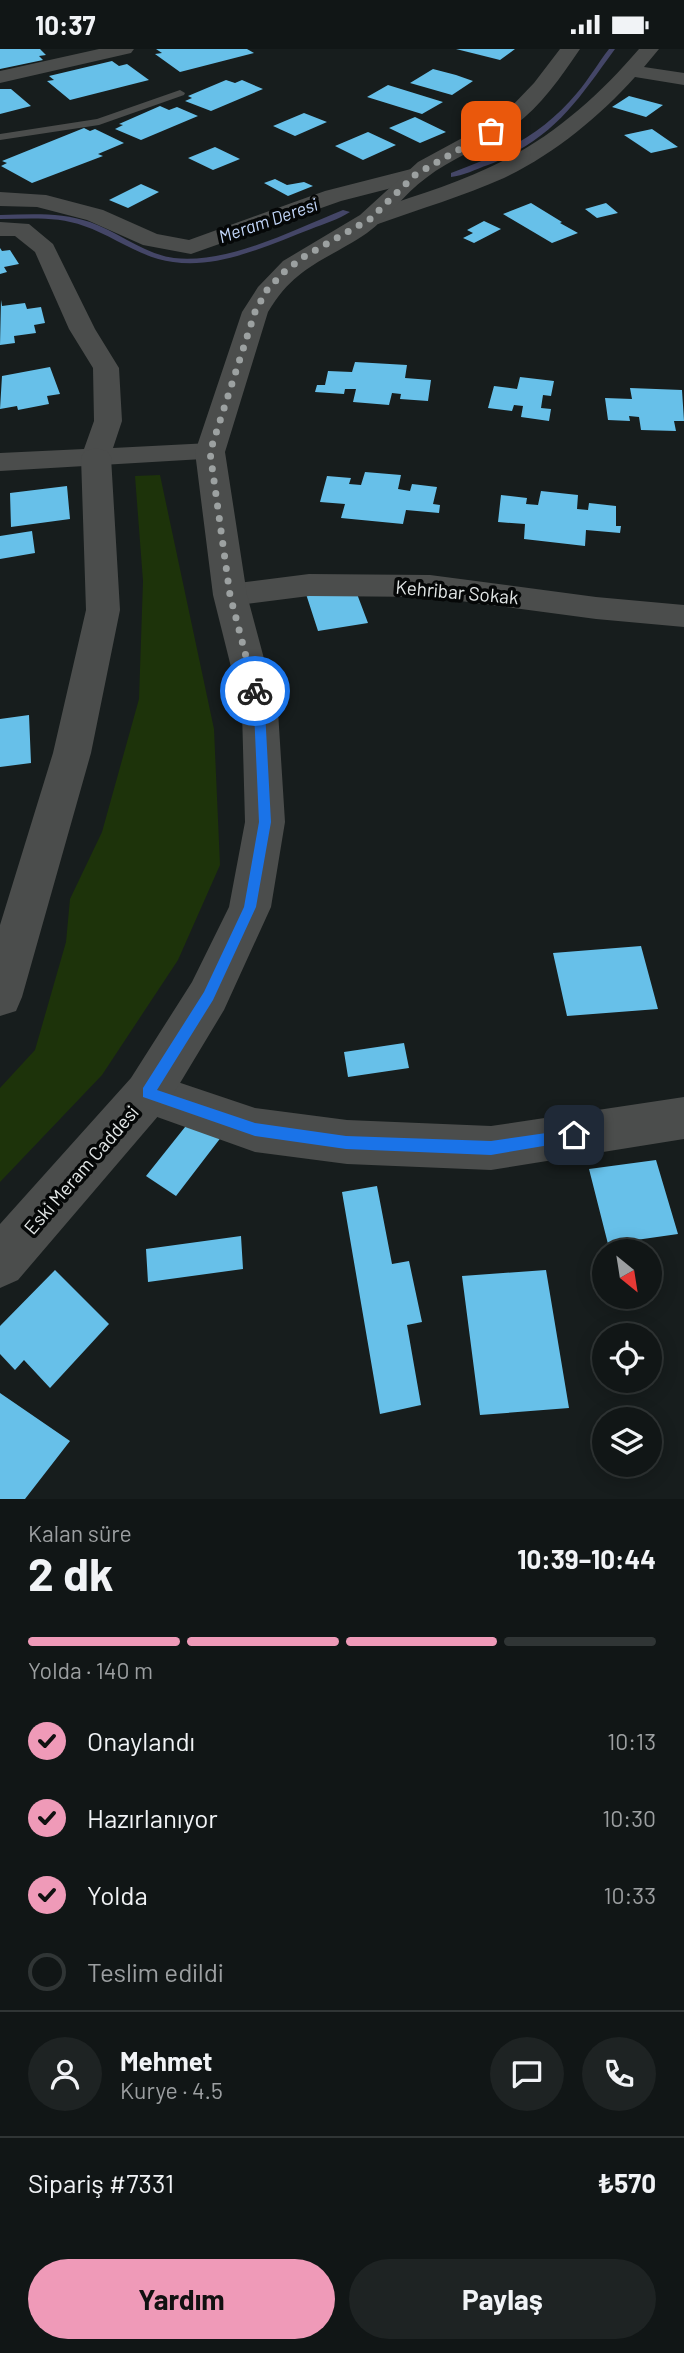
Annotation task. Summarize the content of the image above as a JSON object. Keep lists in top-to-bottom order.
{
  "streets": {
    "street": ["Kehribar Sokak", "Eski Meram Caddesi"]
  },
  "crossings": [
    ["Kehribar Sokak", "Eski Meram Caddesi"]
  ],
  "water": ["Meram Deresi"],
  "north": "bottom right",
  "page": {
    "status": "10:37",
    "heading": ["2 dk", "Kalan süre", "10:39–10:44"],
    "panel": [
      "Mehmet",
      "Kurye · 4.5",
      "Sipariş #7331",
      "₺570"
    ],
    "bar": "Yolda · 140 m",
    "list": [
      ["Onaylandı", "10:13"],
      ["Hazırlanıyor", "10:30"],
      ["Yolda", "10:33"],
      "Teslim edildi"
    ],
    "buttons": ["Yardım", "Paylaş"]
  }
}
